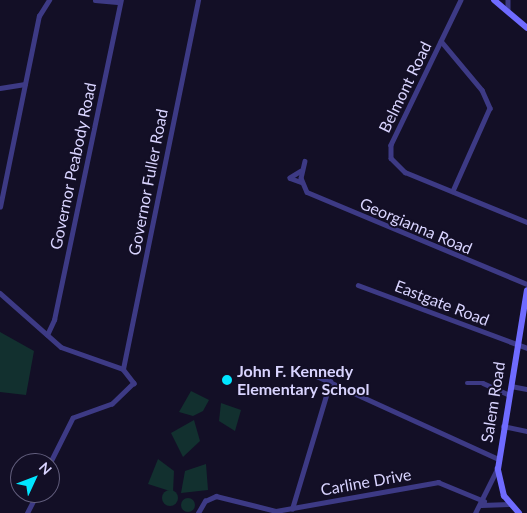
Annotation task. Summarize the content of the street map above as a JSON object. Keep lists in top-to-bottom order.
{
  "streets": {
    "main road": ["Salem Road"],
    "street": [
      "Belmont Road",
      "Governor Peabody Road",
      "Governor Fuller Road",
      "Georgianna Road",
      "Eastgate Road",
      "Carline Drive"
    ]
  },
  "crossings": [
    ["Eastgate Road", "Salem Road"]
  ],
  "places": ["John F. Kennedy Elementary School"],
  "north": "top right"
}
